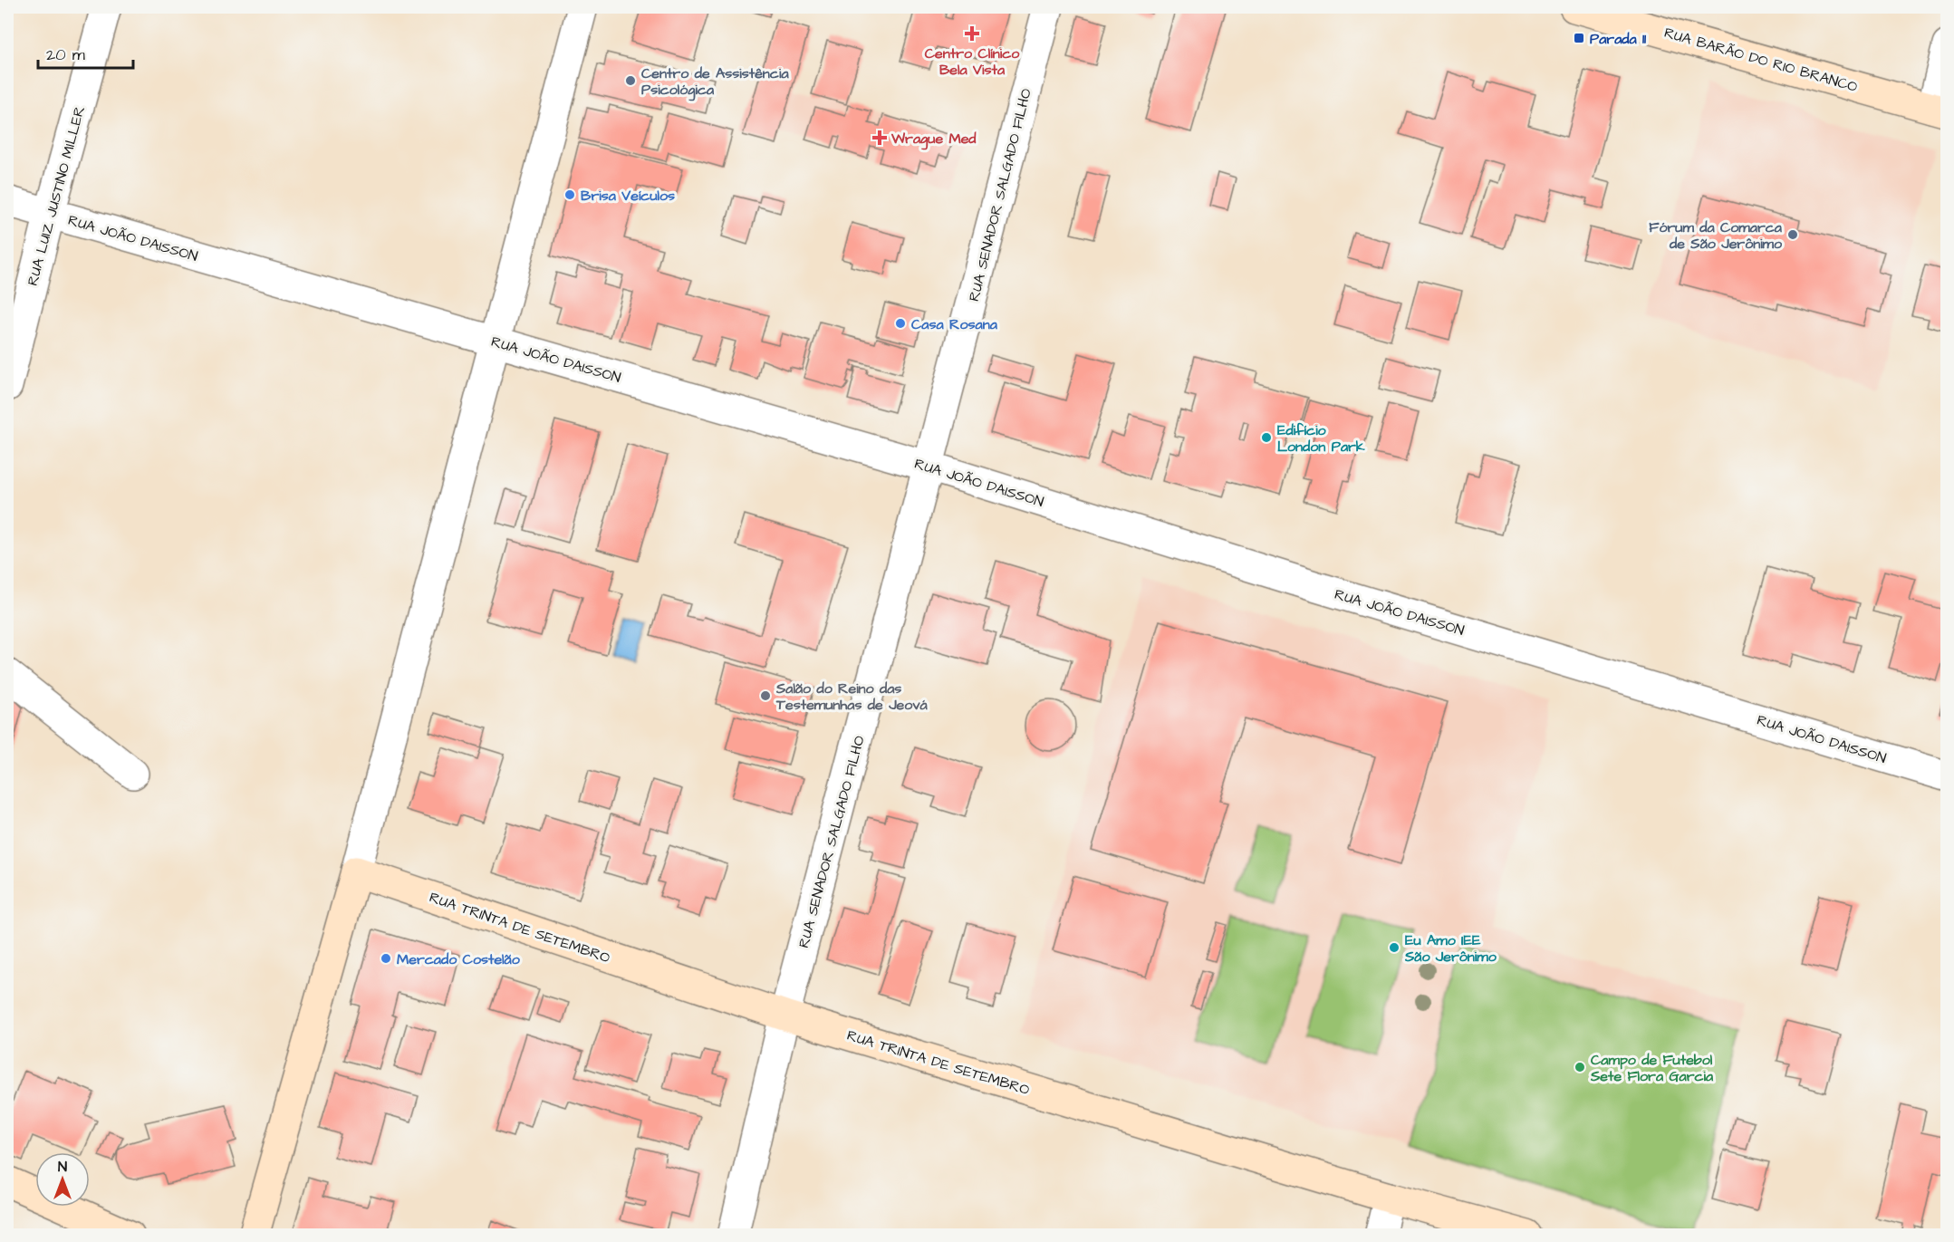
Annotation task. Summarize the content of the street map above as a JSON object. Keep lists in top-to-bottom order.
{
  "streets": {
    "main road": ["RUA BARÃO DO RIO BRANCO", "RUA TRINTA DE SETEMBRO"],
    "street": ["RUA SENADOR SALGADO FILHO", "RUA LUIZ JUSTINO MILLER", "RUA JOÃO DAISSON"]
  },
  "crossings": [
    ["RUA SENADOR SALGADO FILHO", "RUA JOÃO DAISSON"],
    ["RUA SENADOR SALGADO FILHO", "RUA TRINTA DE SETEMBRO"],
    ["RUA LUIZ JUSTINO MILLER", "RUA JOÃO DAISSON"]
  ],
  "places": {
    "health": ["Centro Clínico Bela Vista", "Wrague Med"],
    "transit": ["Parada 11"],
    "other": [
      "Centro de Assistência Psicológica",
      "Brisa Veículos",
      "Fórum da Comarca de São Jerônimo",
      "Casa Rosana",
      "Edifício London Park",
      "Salão do Reino das Testemunhas de Jeová",
      "Eu Amo IEE São Jerônimo",
      "Mercado Costelão",
      "Campo de Futebol Sete Flora Garcia"
    ]
  },
  "scale_bar": "20 m",
  "north": "top"
}
